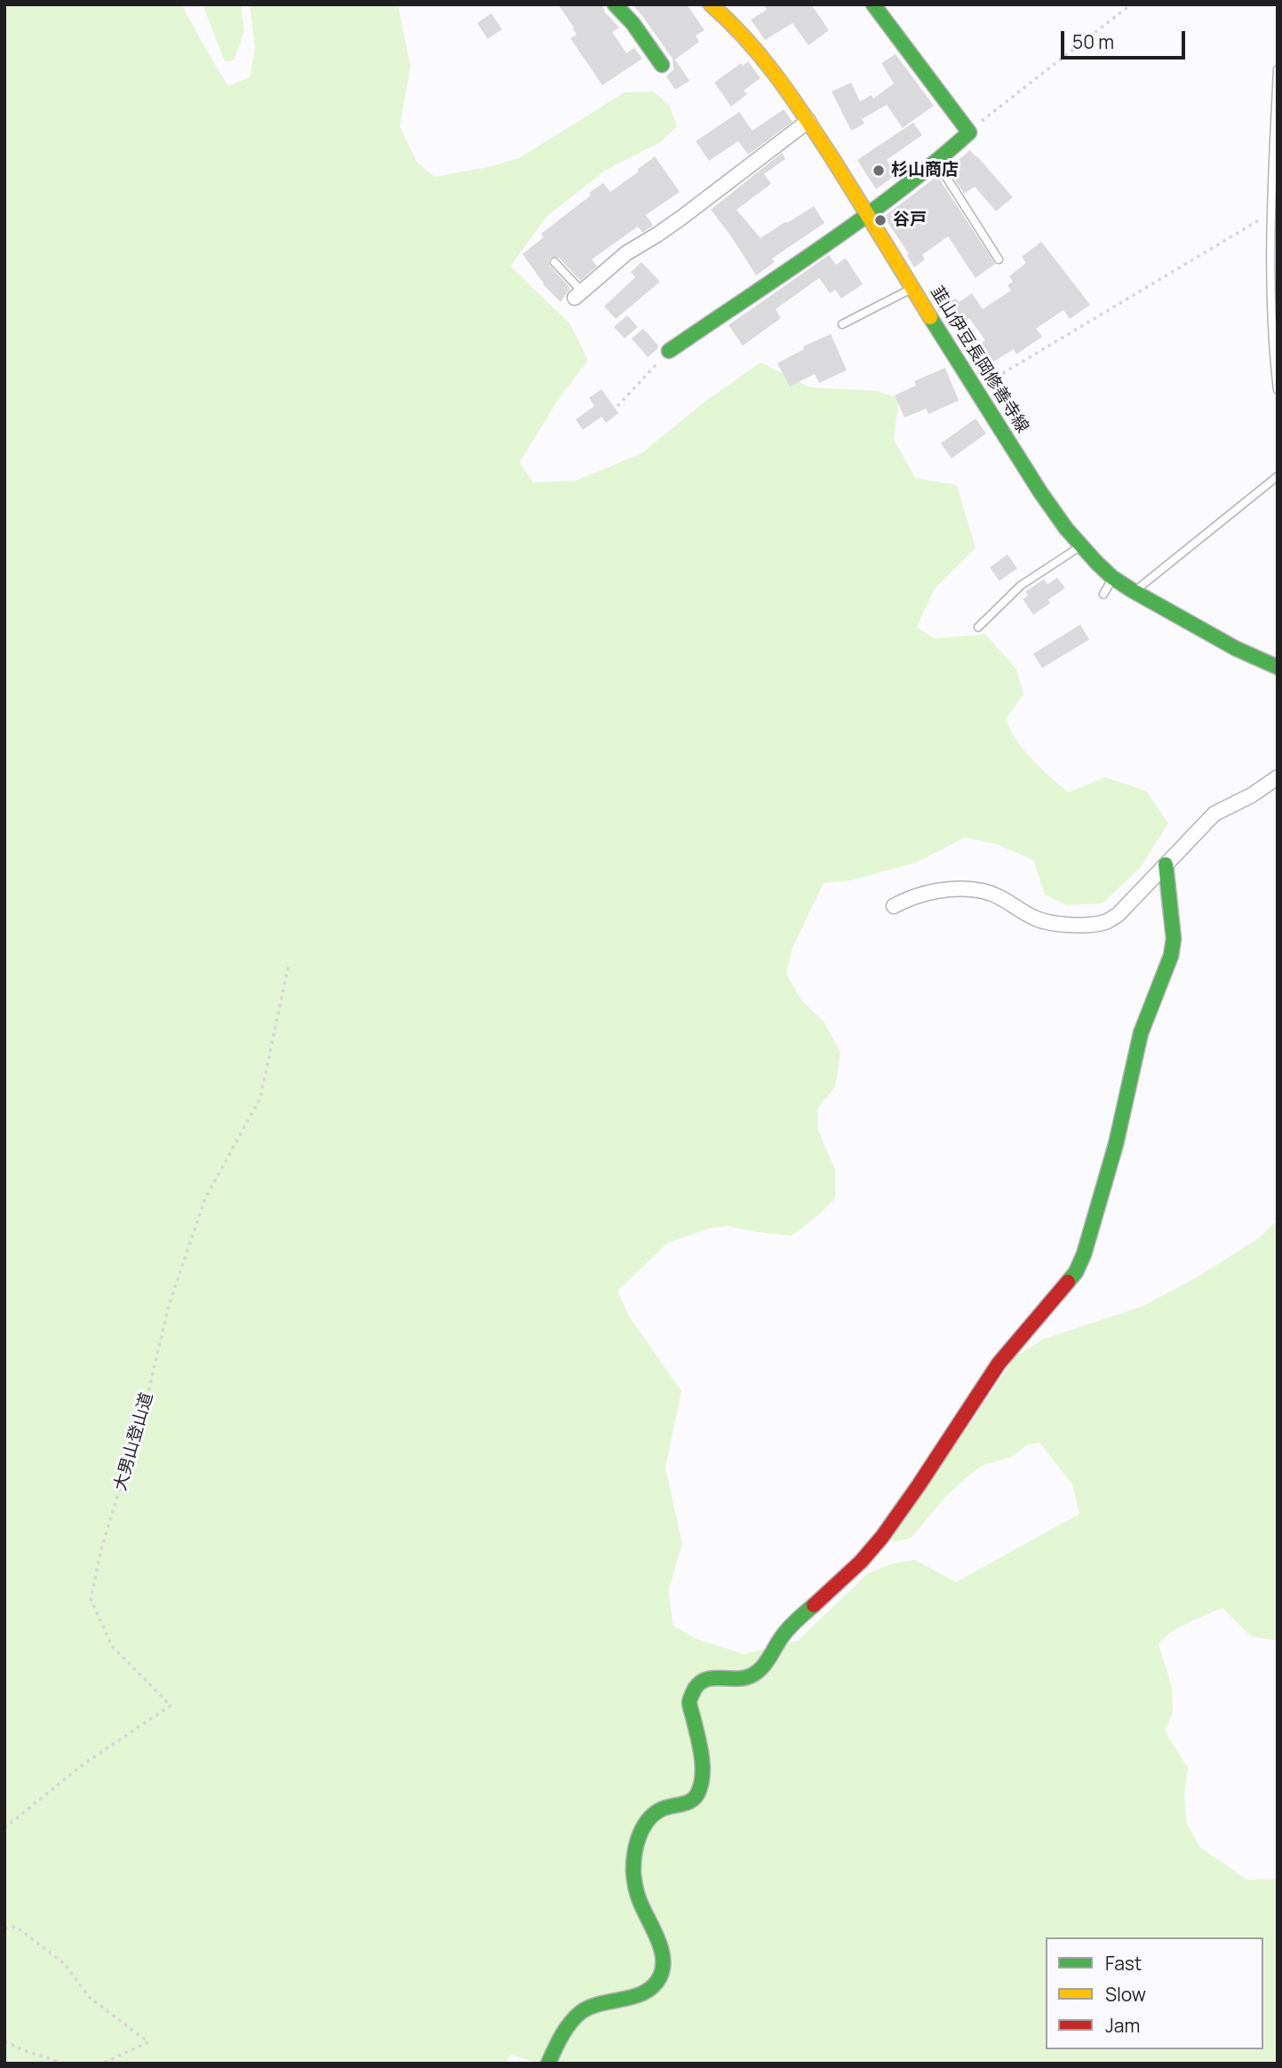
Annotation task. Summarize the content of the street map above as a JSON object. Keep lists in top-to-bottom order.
{
  "streets": {
    "street": ["韮山伊豆長岡修善寺線"],
    "path": ["大男山登山道"]
  },
  "places": ["杉山商店", "谷戸"],
  "legend": ["Fast", "Slow", "Jam"],
  "scale_bar": "50 m"
}
